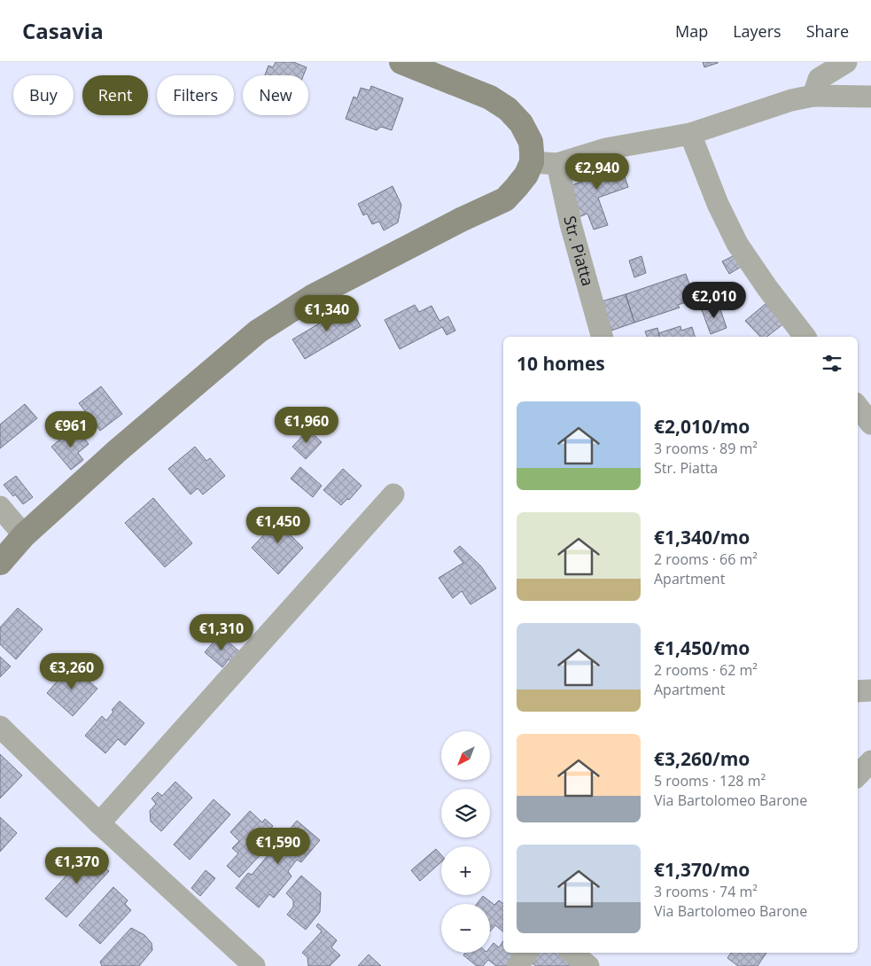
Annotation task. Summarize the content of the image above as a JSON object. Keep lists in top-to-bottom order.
{
  "streets": {
    "street": ["Str. Piatta"]
  },
  "north": "bottom left",
  "page": {
    "header": "Casavia",
    "nav": ["Map", "Layers", "Share"],
    "chip": [
      "Buy",
      "Rent",
      "Filters",
      "New"
    ],
    "price": [
      "€2,940",
      "€2,010",
      "€1,340",
      "€1,960",
      "€961",
      "€1,450",
      "€1,310",
      "€3,260",
      "€1,590",
      "€1,370"
    ],
    "heading": "10 homes",
    "list": [
      {
        "name": "€2,010/mo",
        "note": "3 rooms · 89 m² · Str. Piatta"
      },
      {
        "name": "€1,340/mo",
        "note": "2 rooms · 66 m² · Apartment"
      },
      {
        "name": "€1,450/mo",
        "note": "2 rooms · 62 m² · Apartment"
      },
      {
        "name": "€3,260/mo",
        "note": "5 rooms · 128 m² · Via Bartolomeo Barone"
      },
      {
        "name": "€1,370/mo",
        "note": "3 rooms · 74 m² · Via Bartolomeo Barone"
      }
    ],
    "map_buttons": ["+", "−"]
  }
}
